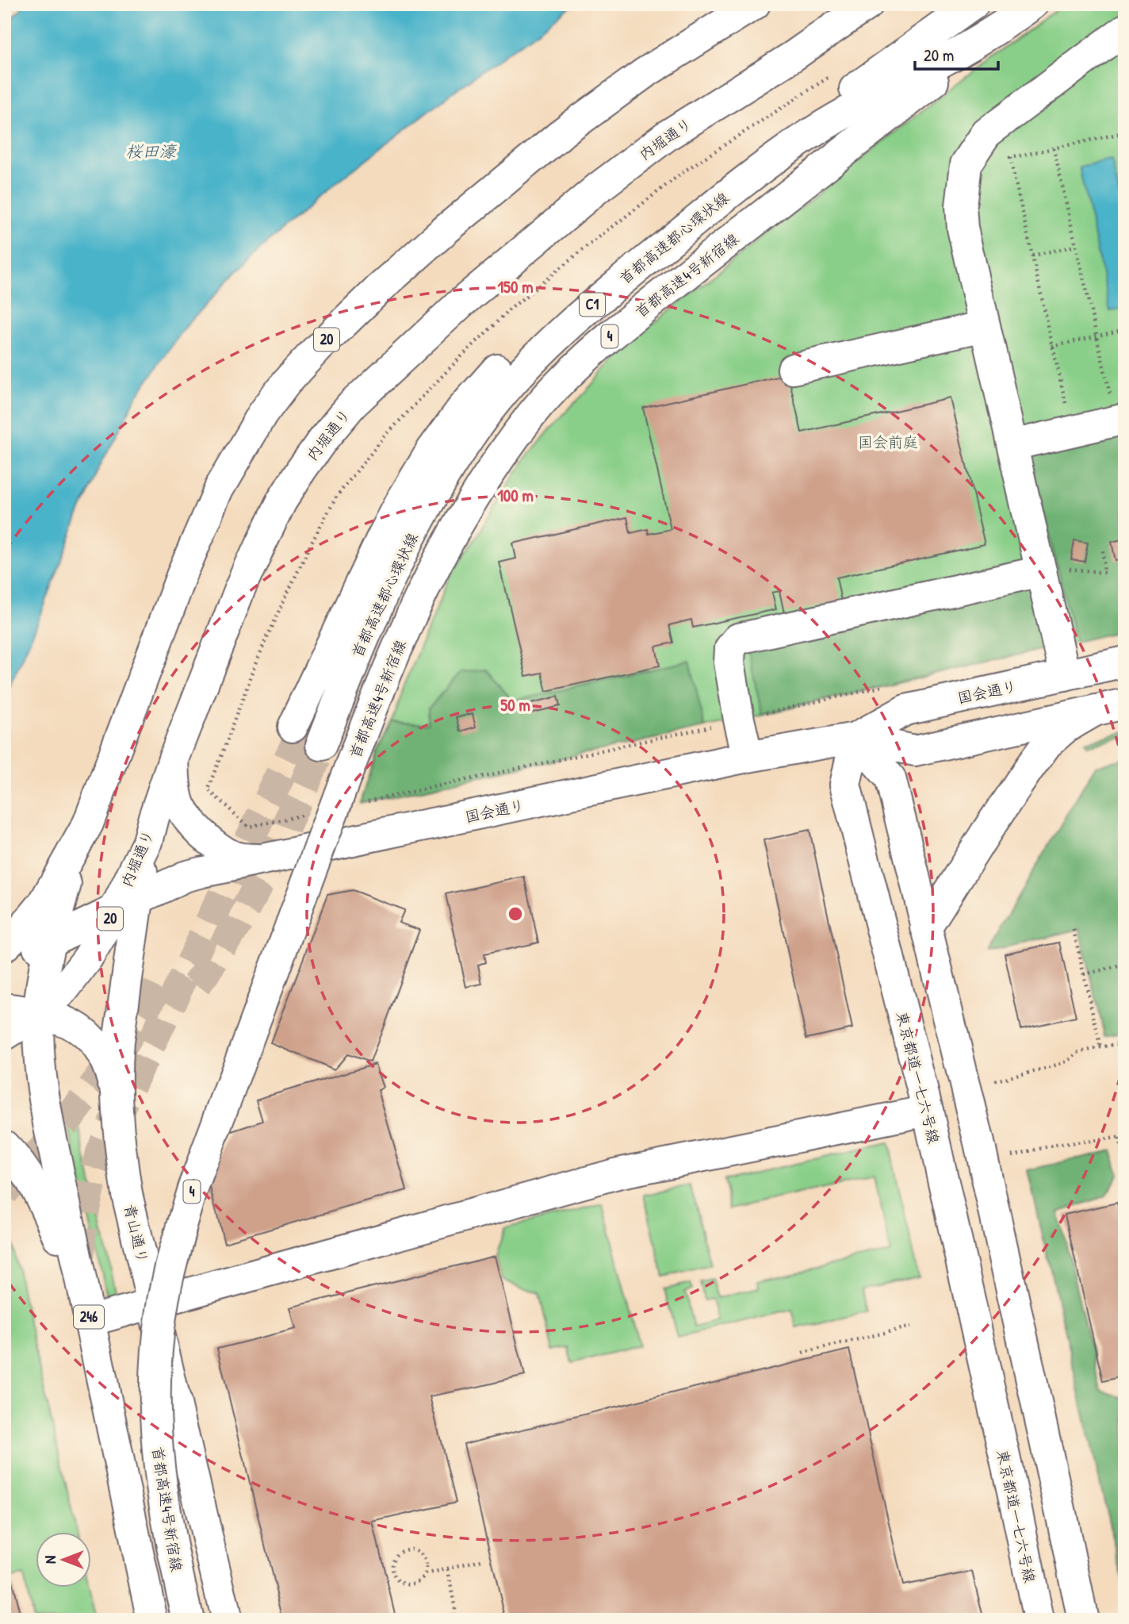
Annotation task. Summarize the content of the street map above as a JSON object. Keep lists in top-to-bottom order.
{
  "streets": {
    "main road": [
      "内堀通り",
      "首都高速都心環状線",
      "首都高速4号新宿線",
      "C1",
      "4",
      "20",
      "国会通り",
      "東京都道一七六号線",
      "青山通り",
      "246"
    ]
  },
  "crossings": [
    ["内堀通り", "青山通り"],
    ["首都高速都心環状線", "首都高速4号新宿線"],
    ["20", "国会通り"],
    ["20", "青山通り"],
    ["20", "246"],
    ["国会通り", "東京都道一七六号線"],
    ["国会通り", "青山通り"],
    ["国会通り", "246"]
  ],
  "water": ["桜田濠"],
  "parks": ["国会前庭"],
  "scale_bar": "20 m",
  "north": "left",
  "rings": ["150 m", "100 m", "50 m"]
}
